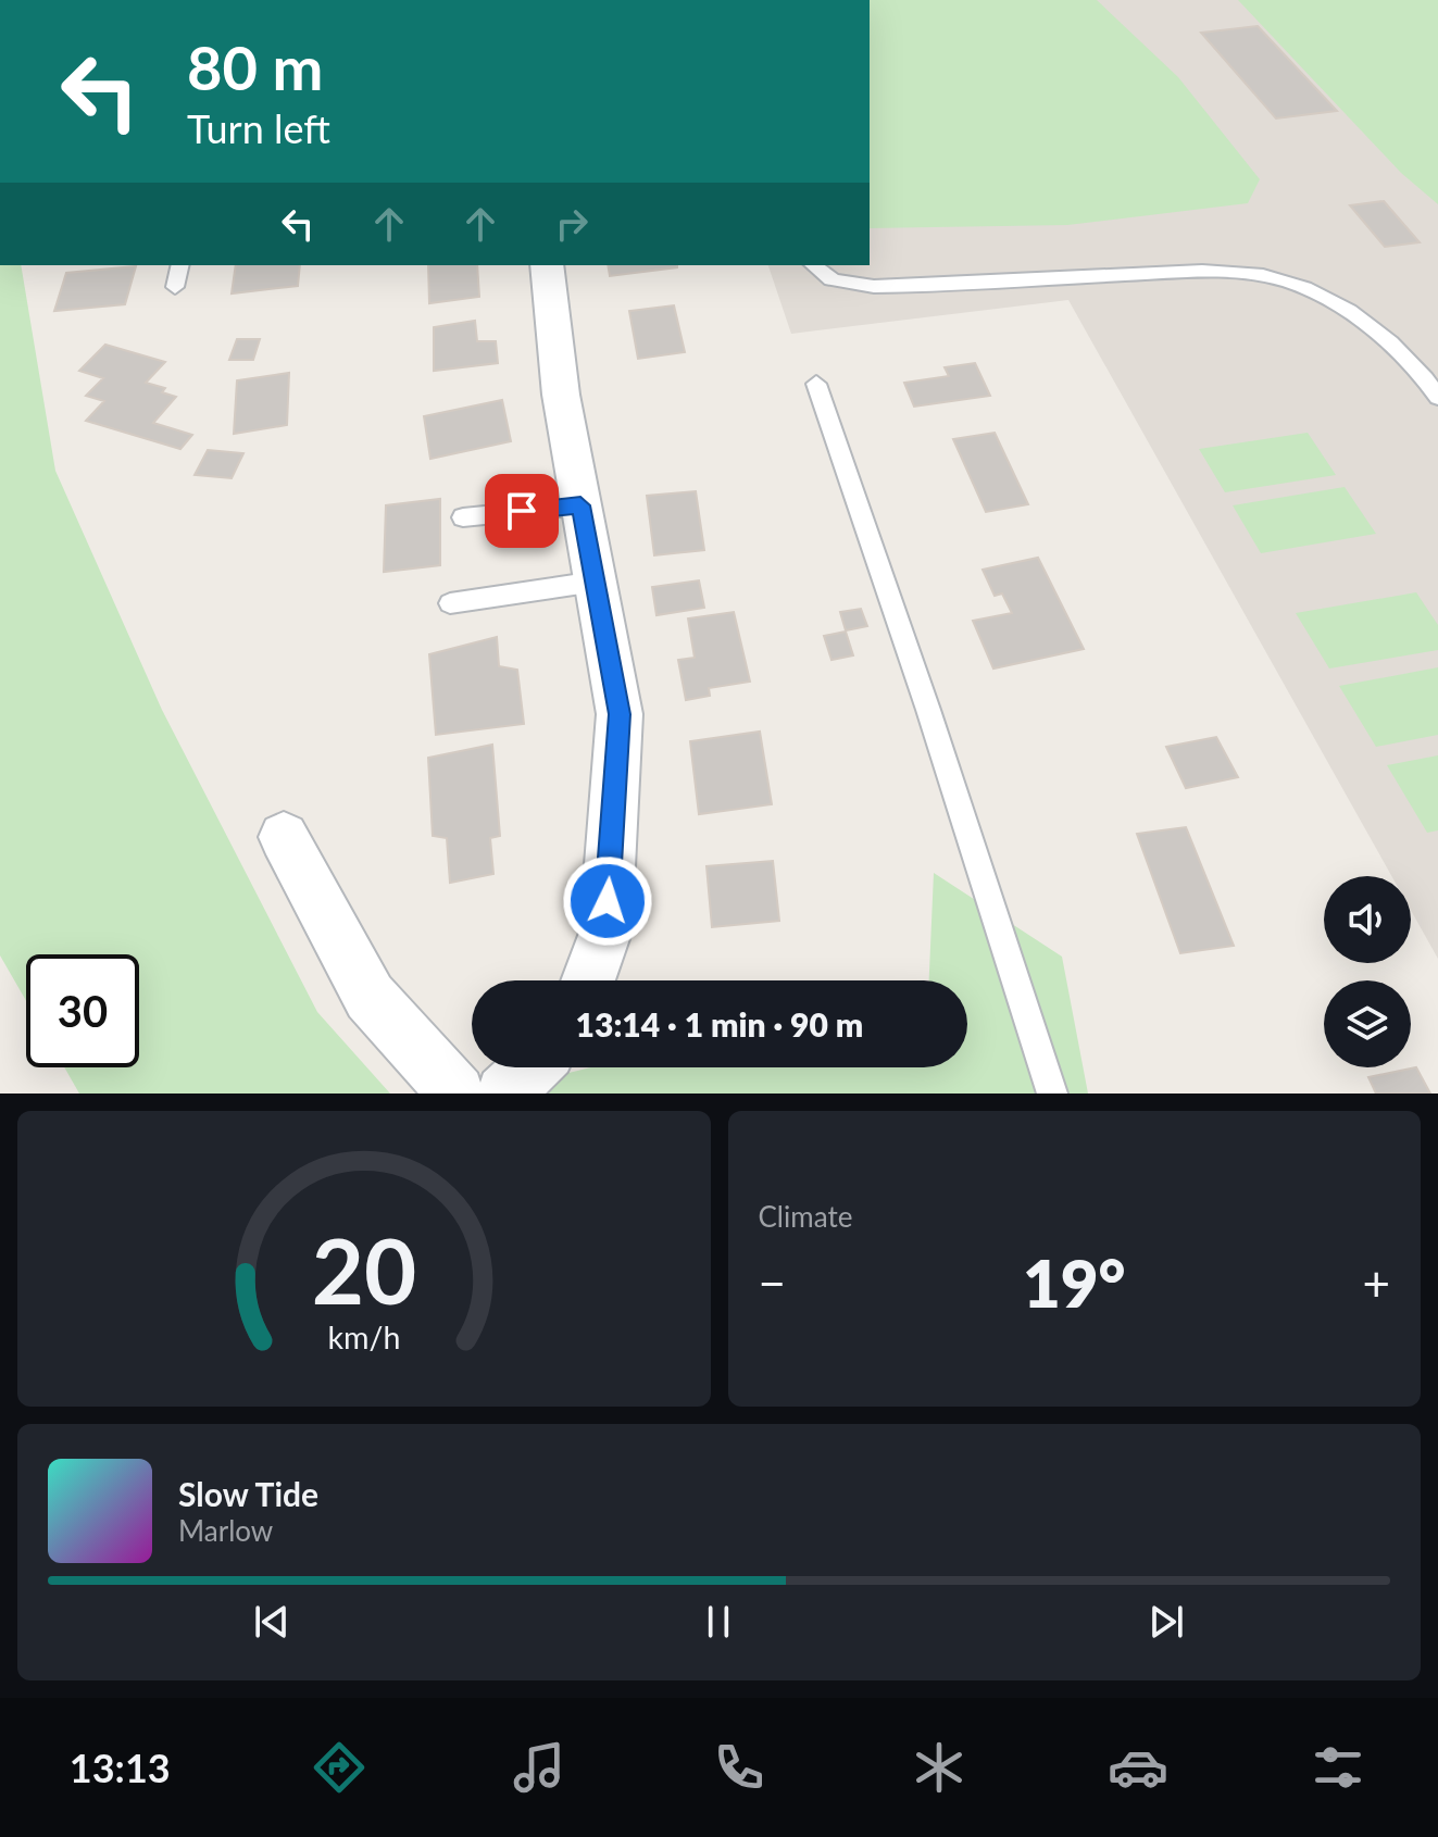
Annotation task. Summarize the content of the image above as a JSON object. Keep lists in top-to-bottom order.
{
  "page": {
    "turn": ["80 m", "Turn left"],
    "limit": "30",
    "trip": "13:14 · 1 min · 90 m",
    "tile": "Climate",
    "heat": ["−", "19°", "+"],
    "song": ["Slow Tide", "Marlow"],
    "tabs": "13:13",
    "gauge": ["20", "km/h"]
  }
}
